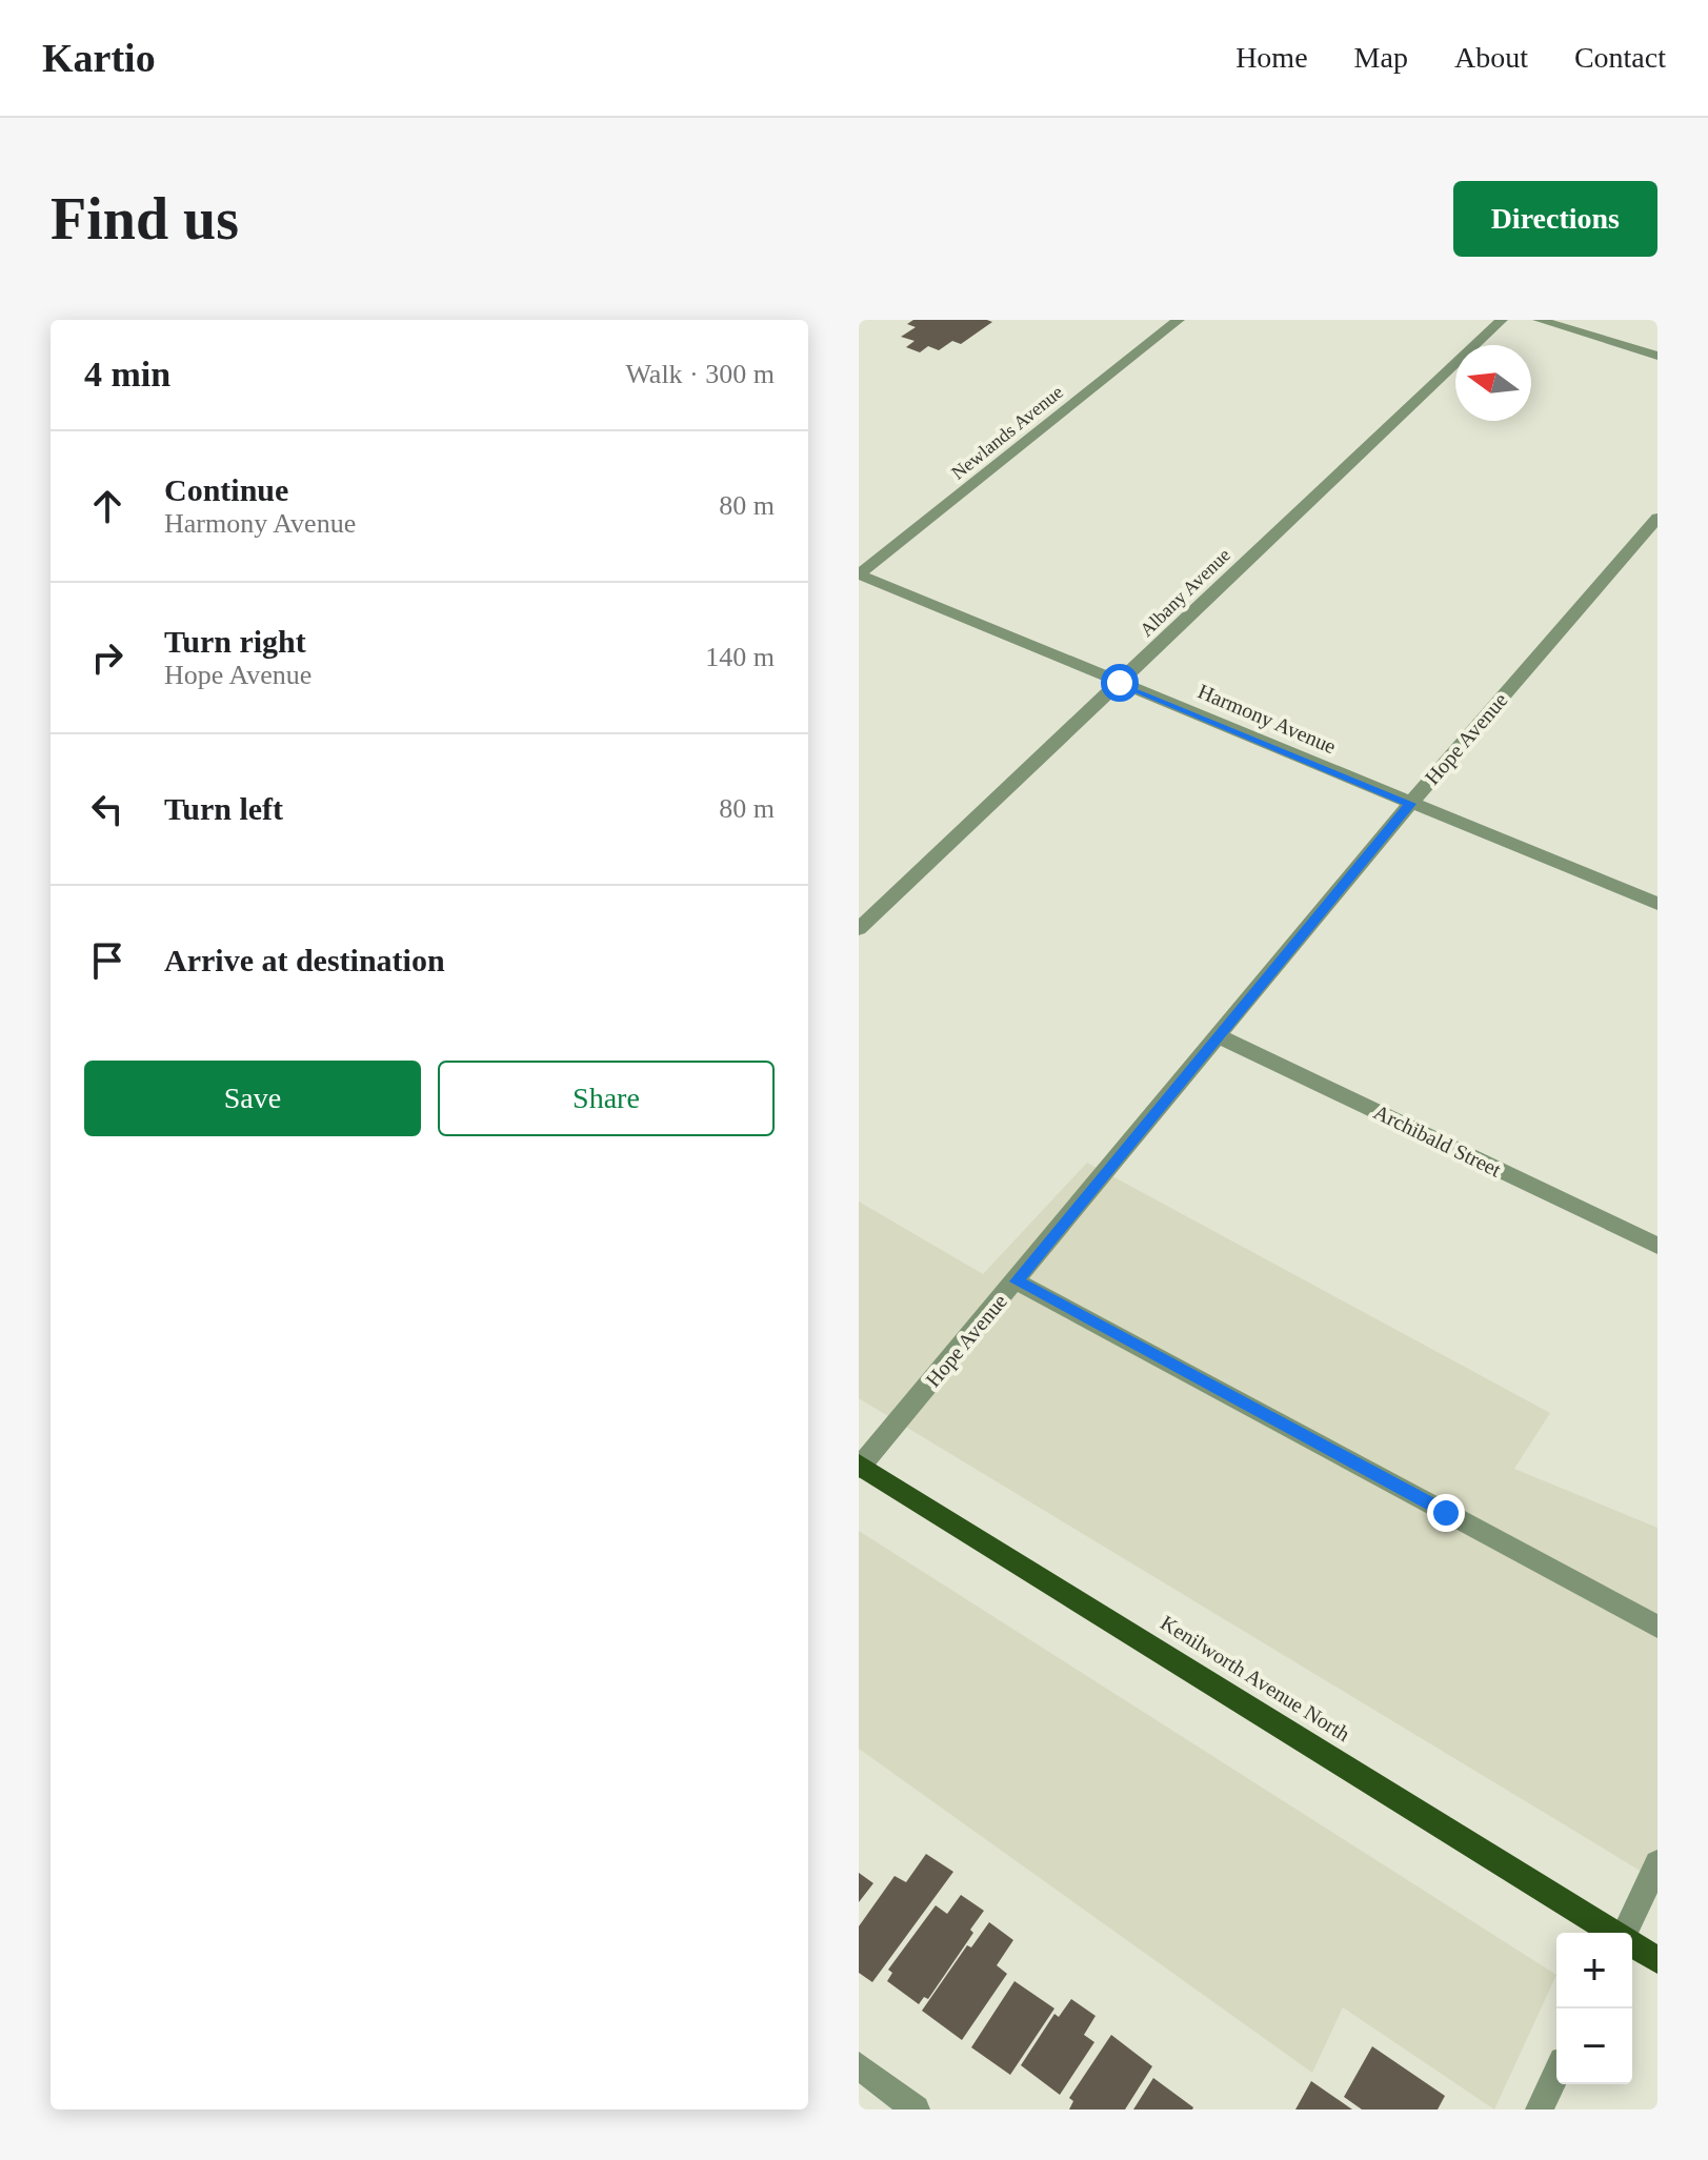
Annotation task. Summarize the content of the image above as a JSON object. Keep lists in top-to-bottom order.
{
  "streets": {
    "main road": ["Kenilworth Avenue North"],
    "street": [
      "Newlands Avenue",
      "Albany Avenue",
      "Harmony Avenue",
      "Hope Avenue",
      "Archibald Street"
    ]
  },
  "crossings": [
    ["Newlands Avenue", "Harmony Avenue"],
    ["Albany Avenue", "Harmony Avenue"],
    ["Harmony Avenue", "Hope Avenue"],
    ["Hope Avenue", "Archibald Street"],
    ["Hope Avenue", "Kenilworth Avenue North"]
  ],
  "north": "left",
  "page": {
    "header": "Kartio",
    "nav": [
      "Home",
      "Map",
      "About",
      "Contact"
    ],
    "buttons": [
      "Directions",
      ["Save", "Share"]
    ],
    "title": "Find us",
    "heading": ["4 min", "Walk · 300 m"],
    "list": [
      ["Continue", "Harmony Avenue", "80 m"],
      ["Turn right", "Hope Avenue", "140 m"],
      ["Turn left", "80 m"],
      "Arrive at destination"
    ],
    "map_buttons": ["+", "−"]
  }
}
